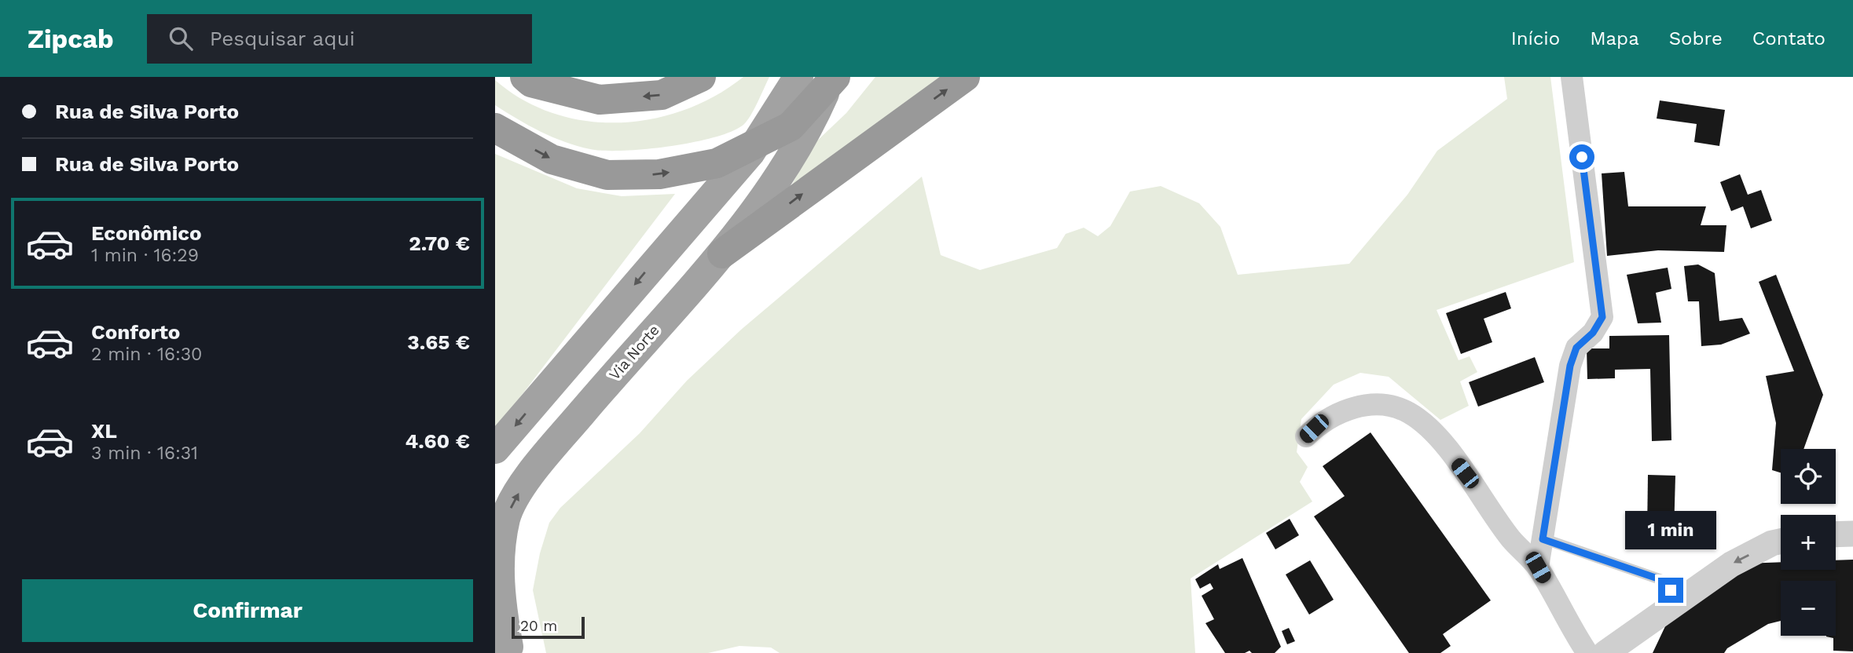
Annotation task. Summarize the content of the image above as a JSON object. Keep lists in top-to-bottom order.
{
  "streets": {
    "highway": ["Via Norte"]
  },
  "scale_bar": "20 m",
  "page": {
    "header": "Zipcab",
    "search": "Pesquisar aqui",
    "nav": [
      "Início",
      "Mapa",
      "Sobre",
      "Contato"
    ],
    "banner": ["Rua de Silva Porto", "Rua de Silva Porto"],
    "list": [
      {
        "name": "Econômico",
        "note": "1 min · 16:29",
        "value": "2.70 €"
      },
      {
        "name": "Conforto",
        "note": "2 min · 16:30",
        "value": "3.65 €"
      },
      {
        "name": "XL",
        "note": "3 min · 16:31",
        "value": "4.60 €"
      }
    ],
    "map_buttons": ["+", "−"],
    "bubble": "1 min",
    "buttons": "Confirmar",
    "scale": "20 m"
  }
}
